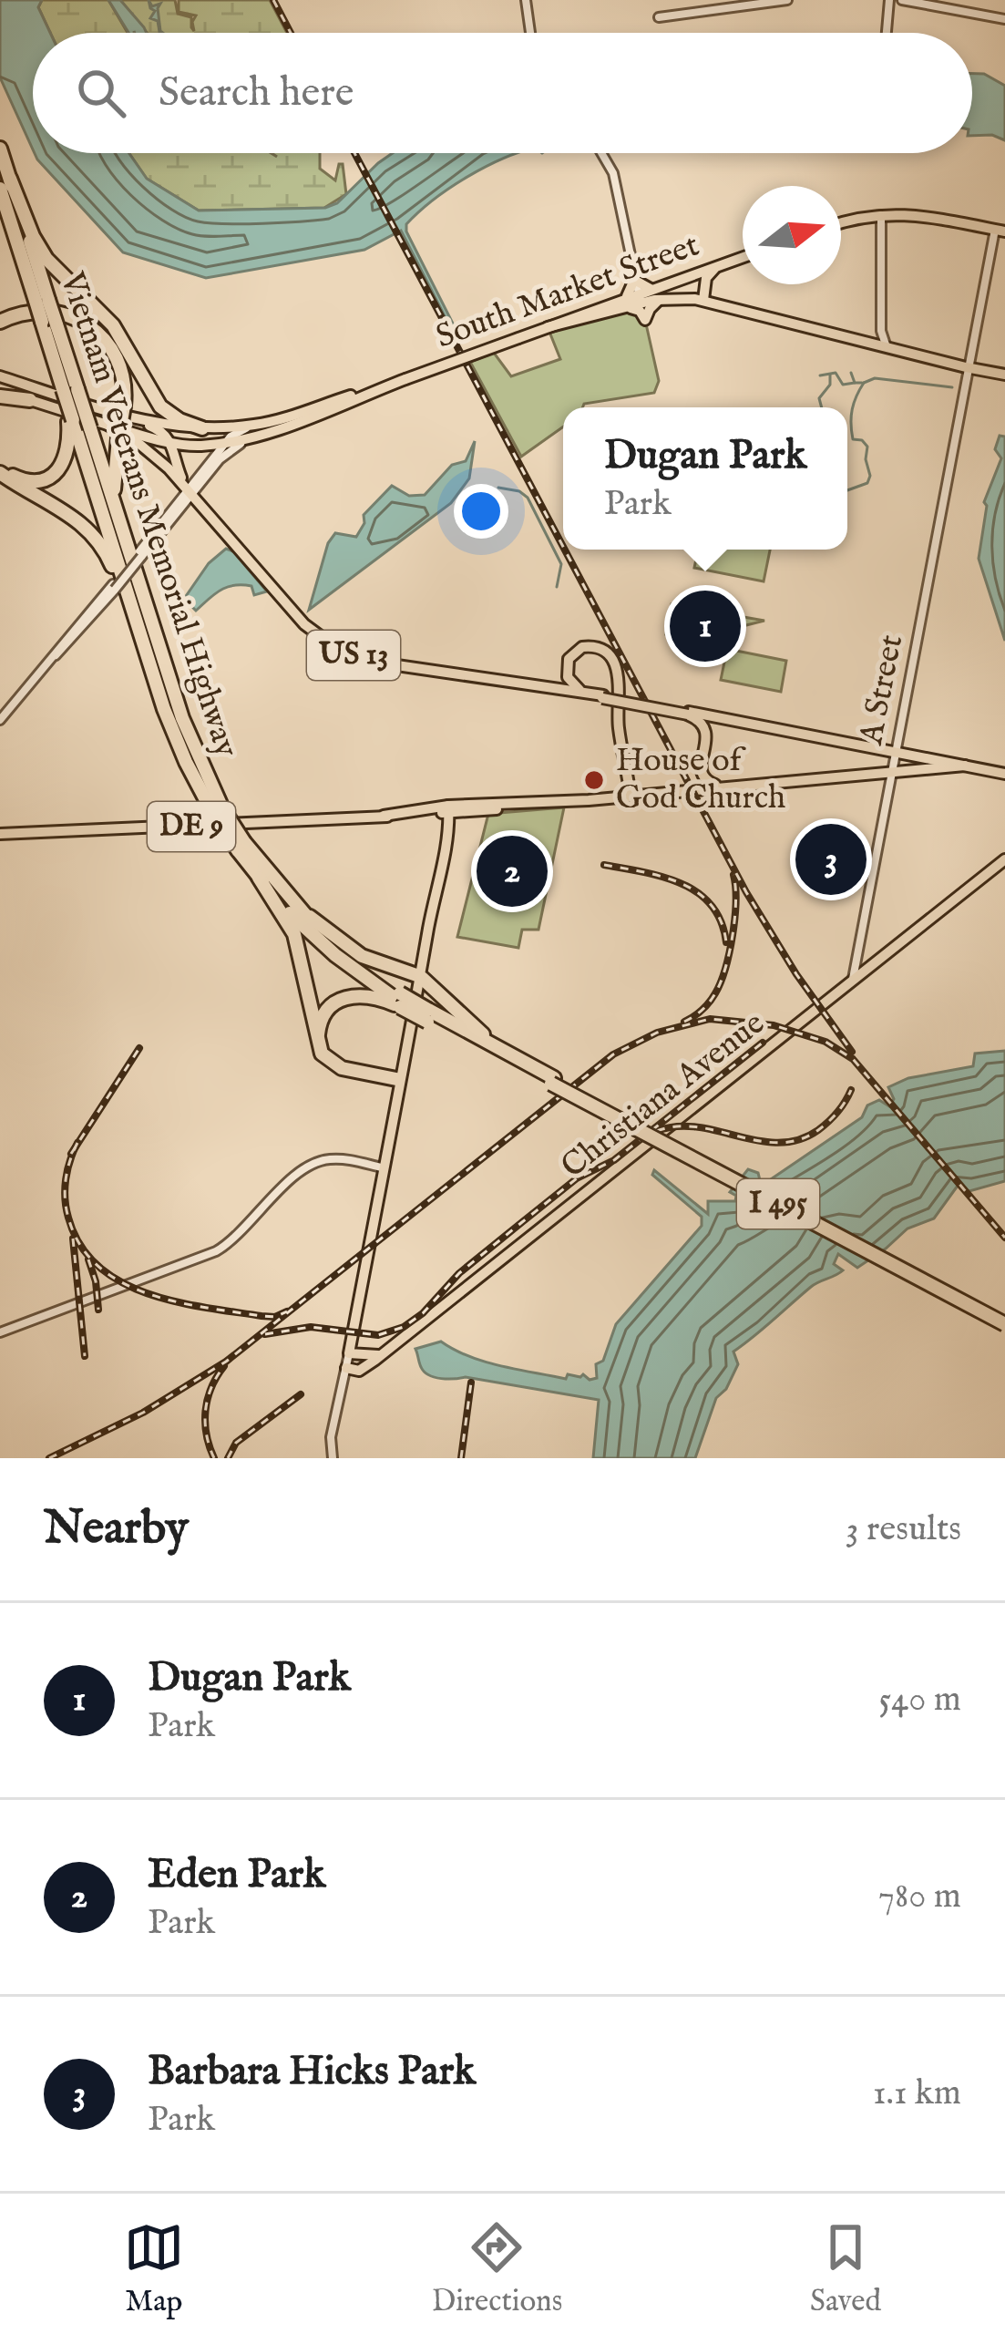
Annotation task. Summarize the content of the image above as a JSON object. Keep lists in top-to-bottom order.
{
  "streets": {
    "highway": ["Vietnam Veterans Memorial Highway", "I 495"],
    "main road": [
      "South Market Street",
      "US 13",
      "DE 9",
      "Christiana Avenue"
    ],
    "street": ["A Street"]
  },
  "crossings": [
    ["South Market Street", "US 13"],
    ["US 13", "A Street"],
    ["US 13", "DE 9"],
    ["A Street", "Christiana Avenue"]
  ],
  "places": ["House of God Church"],
  "north": "right",
  "page": {
    "search": "Search here",
    "popup": ["Dugan Park", "Park"],
    "pins": ["1", "3", "2"],
    "heading": ["Nearby", "3 results"],
    "list": [
      {
        "mark": "1",
        "name": "Dugan Park",
        "note": "Park",
        "value": "540 m"
      },
      {
        "mark": "2",
        "name": "Eden Park",
        "note": "Park",
        "value": "780 m"
      },
      {
        "mark": "3",
        "name": "Barbara Hicks Park",
        "note": "Park",
        "value": "1.1 km"
      }
    ],
    "nav": ["Map", "Directions", "Saved"]
  }
}
